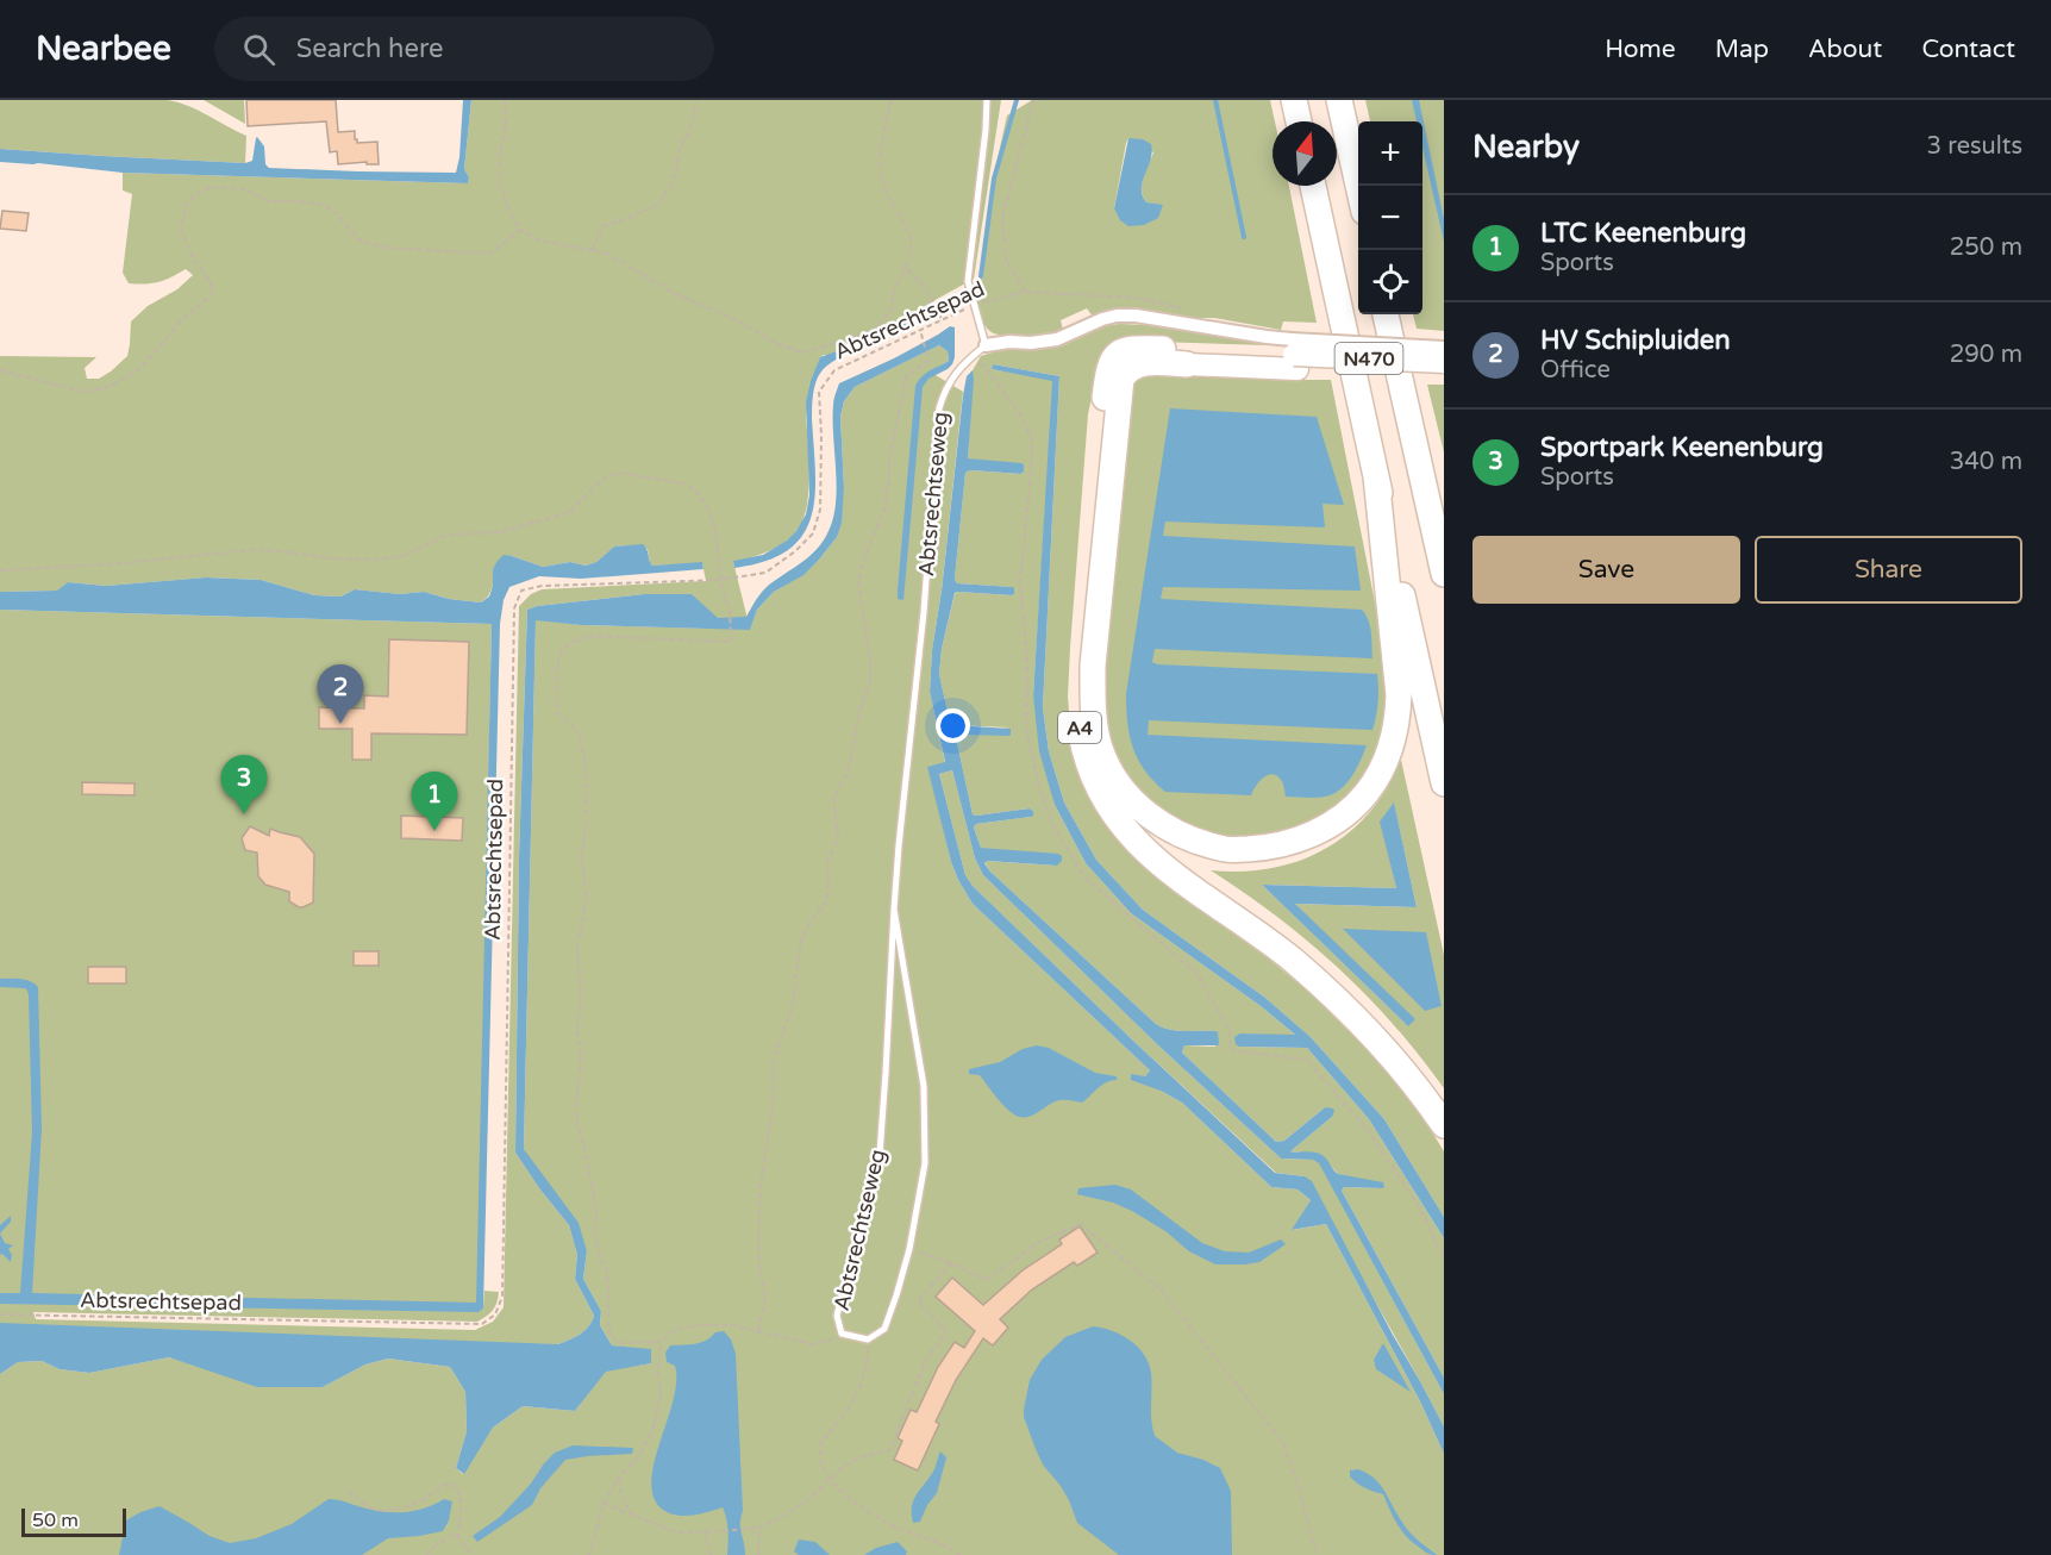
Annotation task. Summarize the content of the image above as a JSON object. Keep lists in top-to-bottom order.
{
  "streets": {
    "highway": ["A4"],
    "main road": ["N470"],
    "lane": ["Abtsrechtseweg"],
    "path": ["Abtsrechtsepad"]
  },
  "crossings": [
    ["N470", "A4"]
  ],
  "scale_bar": "50 m",
  "north": "top",
  "page": {
    "header": "Nearbee",
    "search": "Search here",
    "nav": [
      "Home",
      "Map",
      "About",
      "Contact"
    ],
    "heading": ["Nearby", "3 results"],
    "map_buttons": ["+", "−"],
    "list": [
      {
        "mark": "1",
        "name": "LTC Keenenburg",
        "note": "Sports",
        "value": "250 m"
      },
      {
        "mark": "2",
        "name": "HV Schipluiden",
        "note": "Office",
        "value": "290 m"
      },
      {
        "mark": "3",
        "name": "Sportpark Keenenburg",
        "note": "Sports",
        "value": "340 m"
      }
    ],
    "buttons": ["Save", "Share"],
    "pins": ["2", "3", "1"],
    "scale": "50 m"
  }
}
